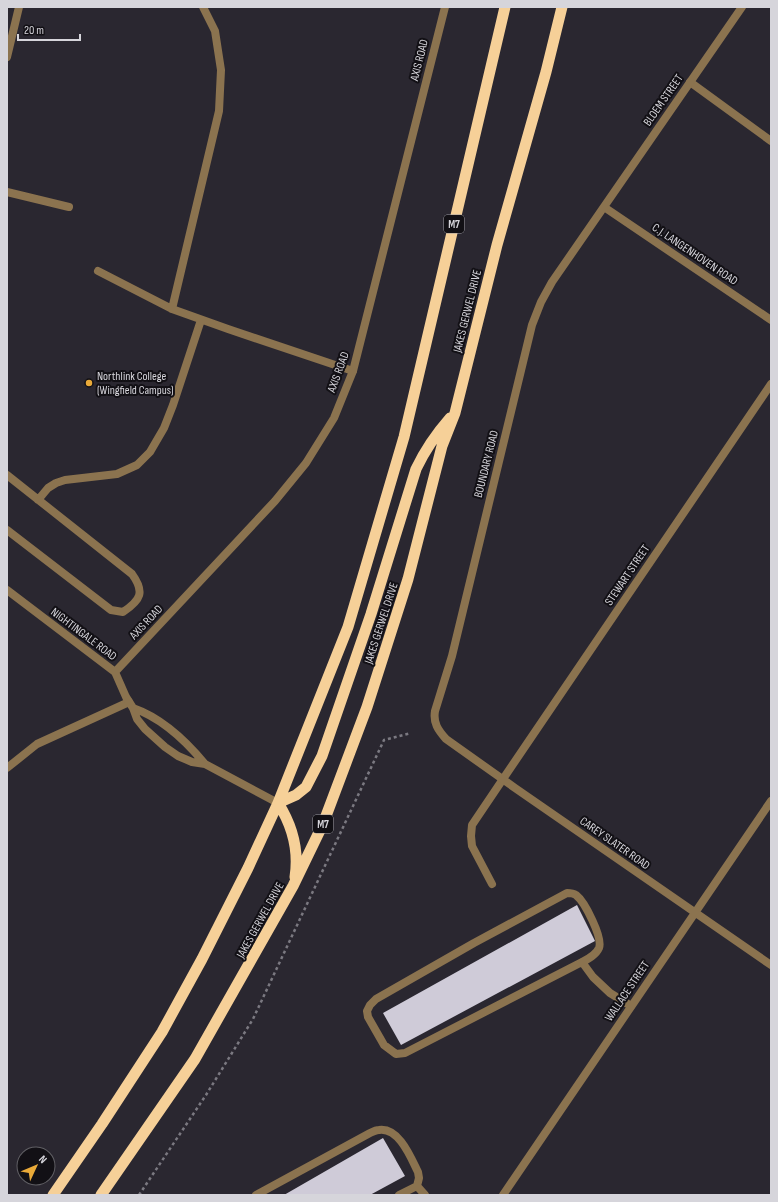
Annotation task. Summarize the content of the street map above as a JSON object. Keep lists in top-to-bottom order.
{
  "streets": {
    "highway": ["M7", "JAKES GERWEL DRIVE"],
    "street": [
      "AXIS ROAD",
      "BLOEM STREET",
      "C.J. LANGENHOVEN ROAD",
      "BOUNDARY ROAD",
      "STEWART STREET",
      "NIGHTINGALE ROAD",
      "CAREY SLATER ROAD",
      "WALLACE STREET"
    ]
  },
  "crossings": [
    ["AXIS ROAD", "NIGHTINGALE ROAD"],
    ["BLOEM STREET", "C.J. LANGENHOVEN ROAD"],
    ["BLOEM STREET", "BOUNDARY ROAD"],
    ["M7", "NIGHTINGALE ROAD"],
    ["C.J. LANGENHOVEN ROAD", "BOUNDARY ROAD"],
    ["BOUNDARY ROAD", "CAREY SLATER ROAD"],
    ["STEWART STREET", "CAREY SLATER ROAD"],
    ["CAREY SLATER ROAD", "WALLACE STREET"]
  ],
  "places": ["Northlink College (Wingfield Campus)"],
  "scale_bar": "20 m",
  "north": "top right"
}
